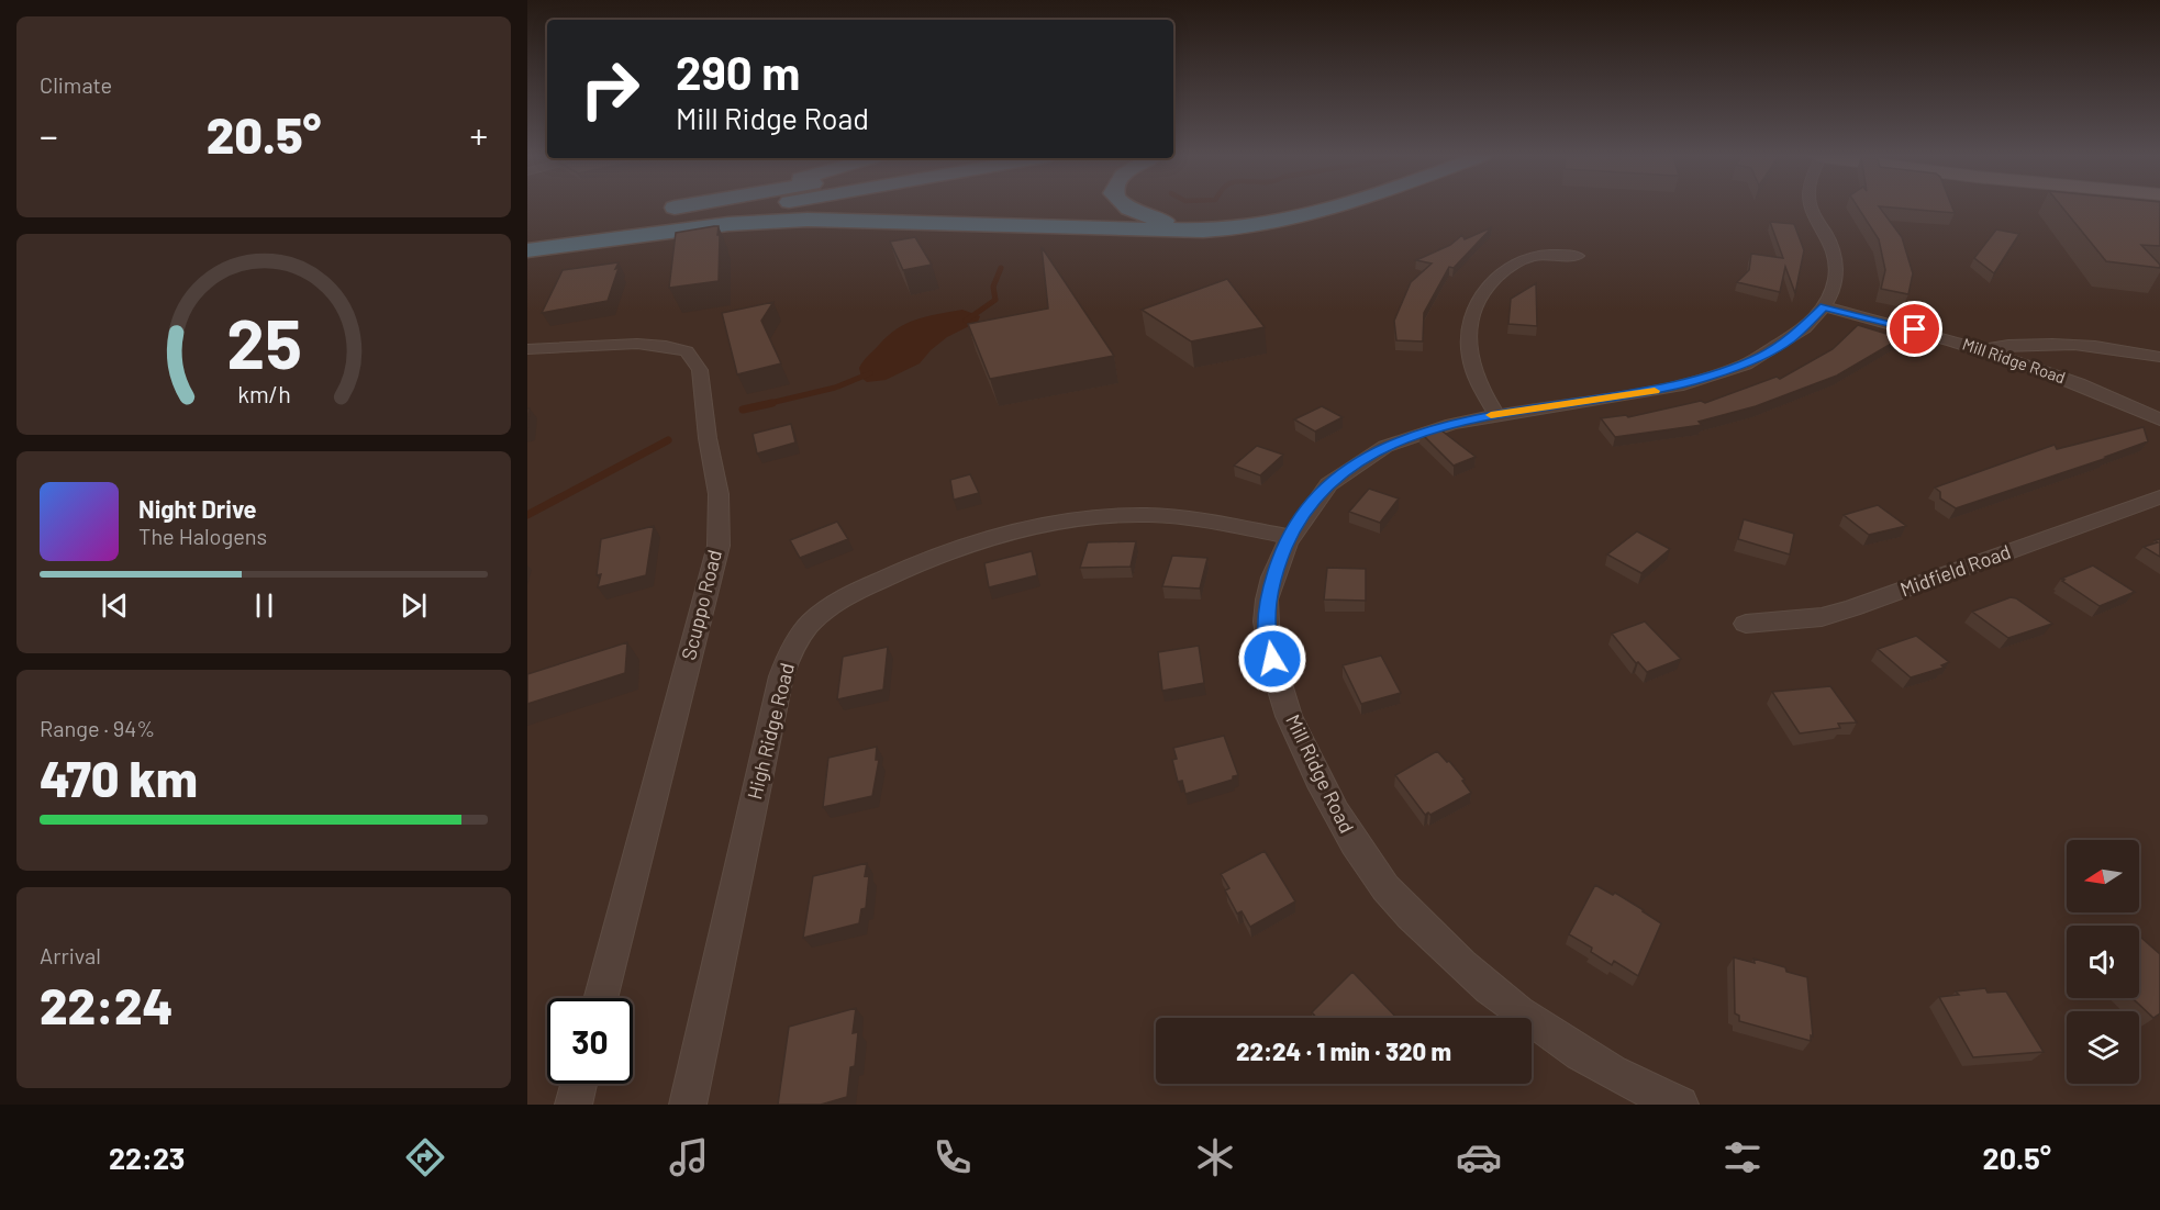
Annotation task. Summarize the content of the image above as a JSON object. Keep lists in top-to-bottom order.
{
  "streets": {
    "street": [
      "Mill Ridge Road",
      "Midfield Road",
      "Scuppo Road",
      "High Ridge Road"
    ]
  },
  "crossings": [
    ["Mill Ridge Road", "High Ridge Road"]
  ],
  "north": "left",
  "page": {
    "tile": [
      "Climate",
      ["Range · 94%", "470 km"],
      ["Arrival", "22:24"]
    ],
    "turn": ["290 m", "Mill Ridge Road"],
    "heat": ["−", "20.5°", "+"],
    "song": ["Night Drive", "The Halogens"],
    "limit": "30",
    "trip": "22:24 · 1 min · 320 m",
    "tabs": ["22:23", "20.5°"],
    "gauge": ["25", "km/h"]
  }
}
